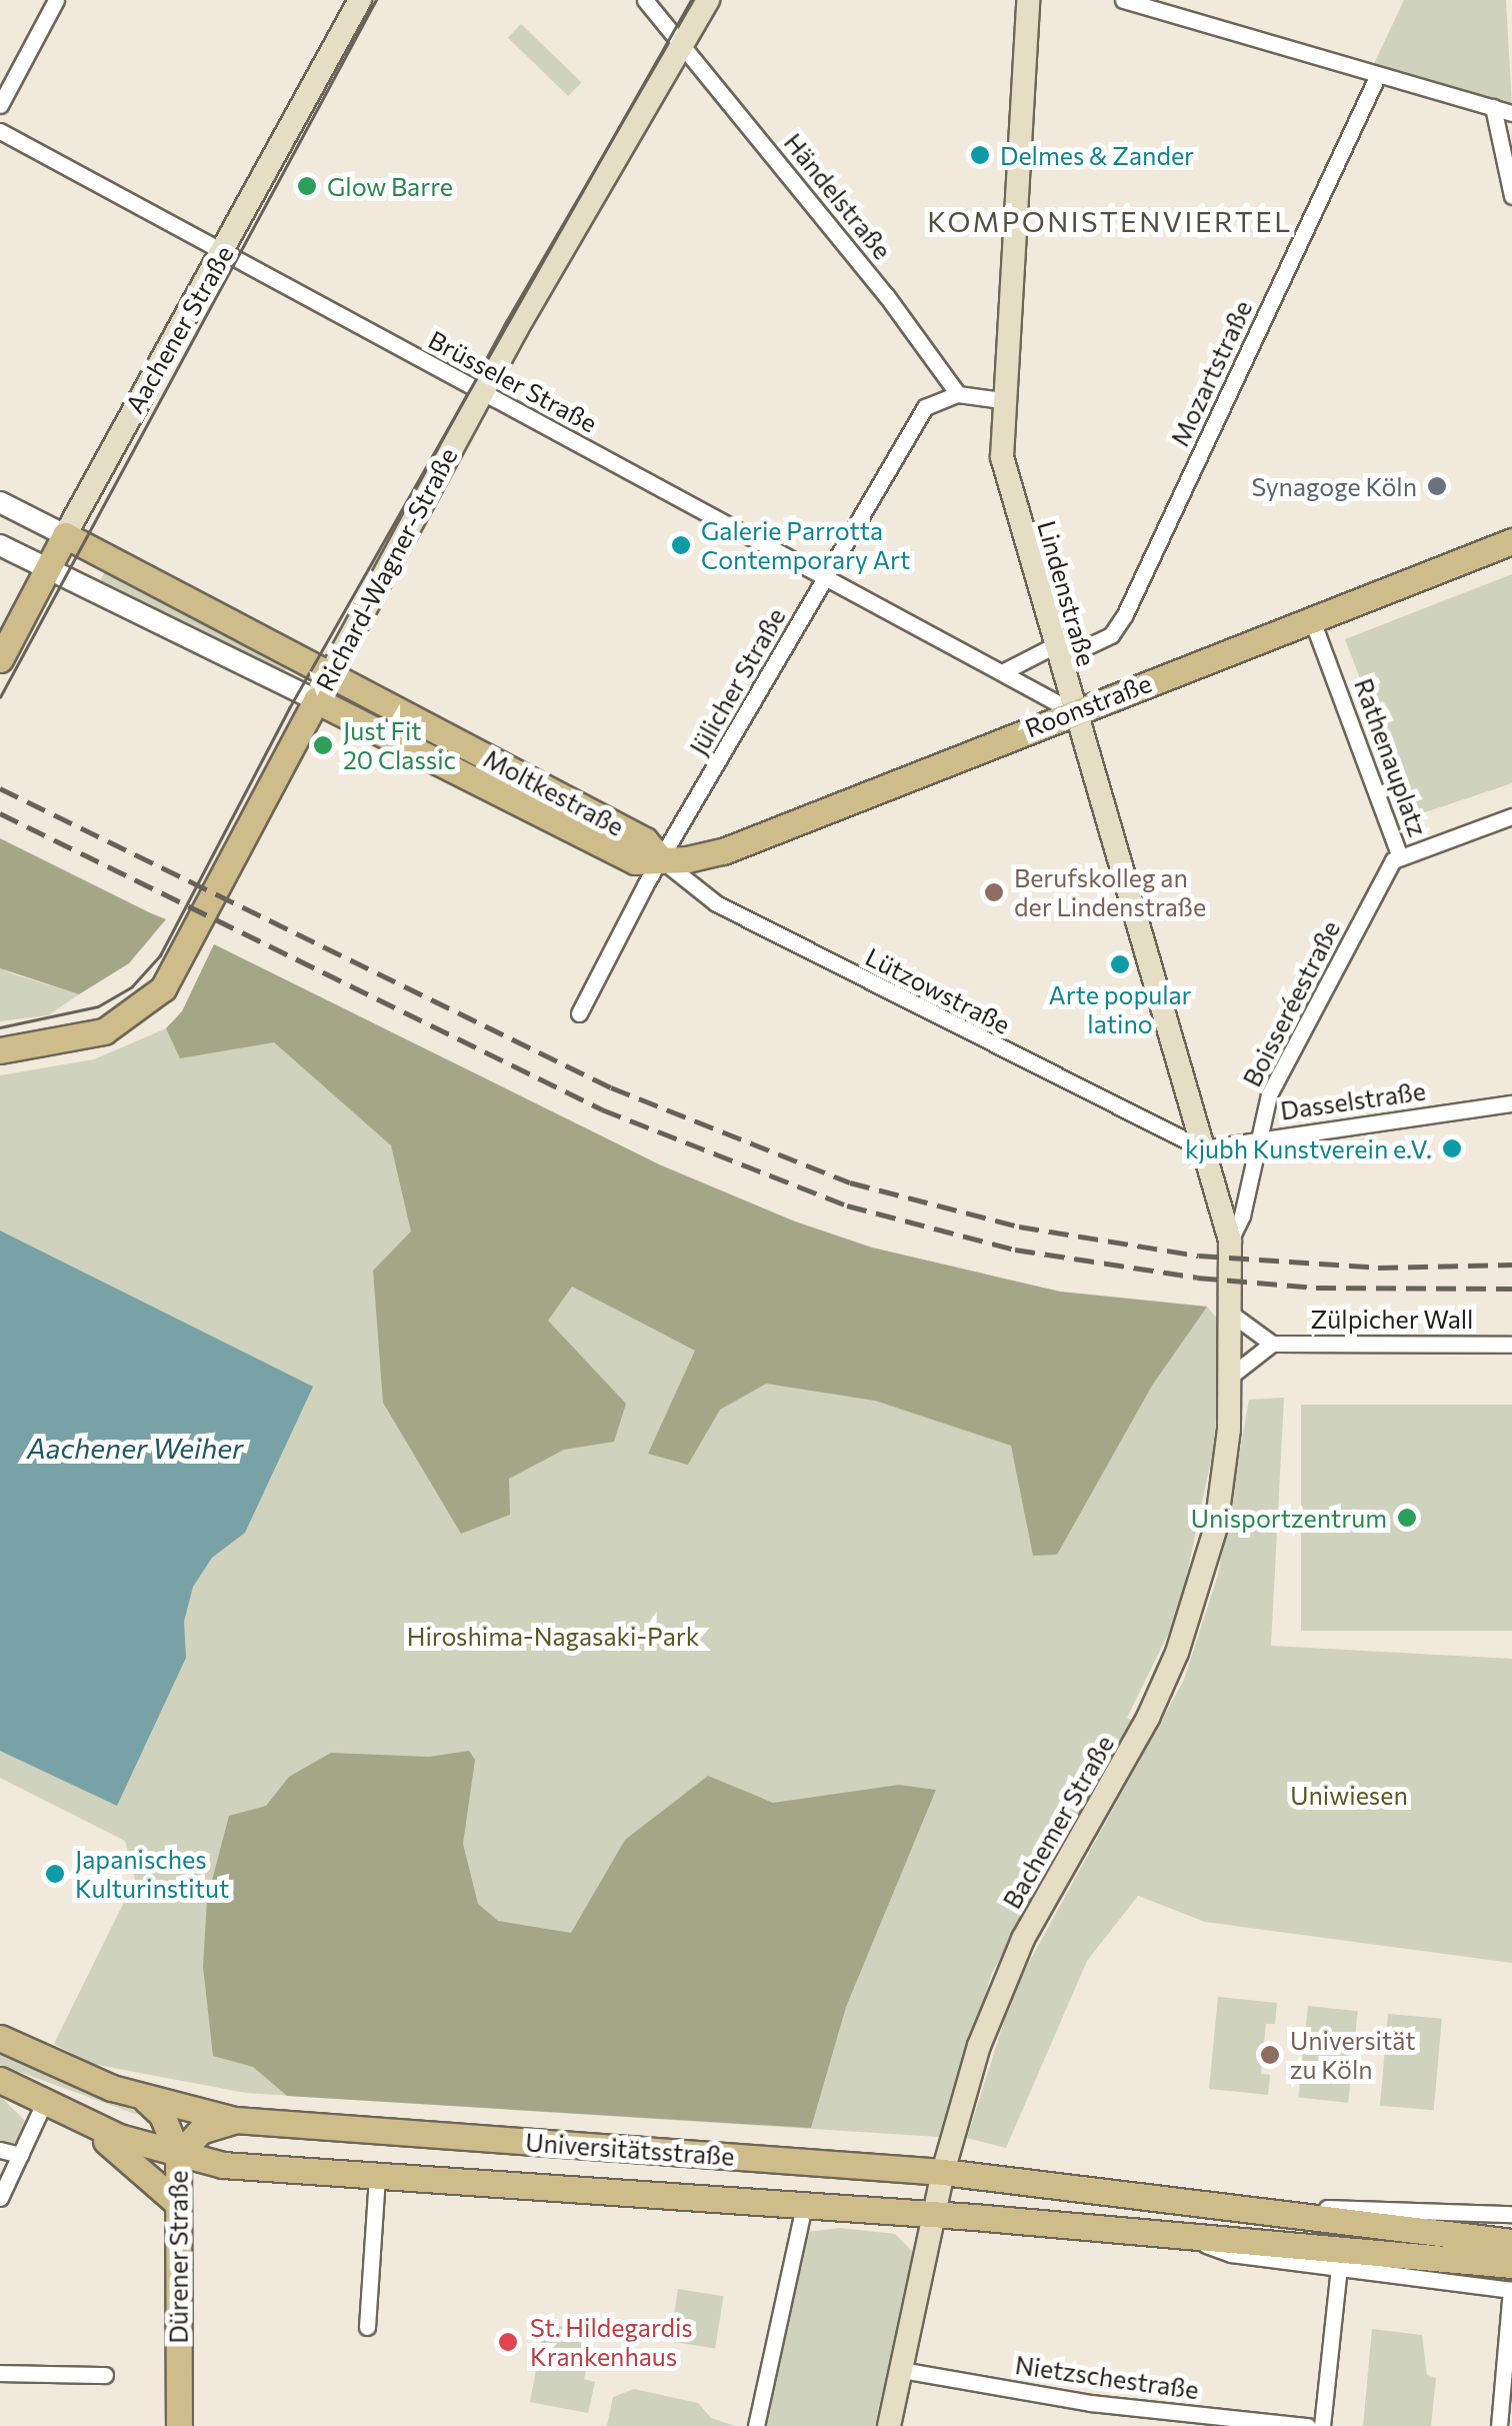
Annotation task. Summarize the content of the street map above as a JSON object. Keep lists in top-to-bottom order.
{
  "streets": {
    "main road": [
      "Aachener Straße",
      "Richard-Wagner-Straße",
      "Lindenstraße",
      "Roonstraße",
      "Moltkestraße",
      "Bachemer Straße",
      "Universitätsstraße",
      "Dürener Straße"
    ],
    "street": [
      "Händelstraße",
      "Mozartstraße",
      "Brüsseler Straße",
      "Jülicher Straße",
      "Rathenauplatz",
      "Lützowstraße",
      "Boisseréestraße",
      "Dasselstraße",
      "Zülpicher Wall",
      "Nietzschestraße"
    ]
  },
  "crossings": [
    ["Händelstraße", "Richard-Wagner-Straße"],
    ["Händelstraße", "Jülicher Straße"],
    ["Aachener Straße", "Brüsseler Straße"],
    ["Aachener Straße", "Moltkestraße"],
    ["Mozartstraße", "Lindenstraße"],
    ["Brüsseler Straße", "Richard-Wagner-Straße"],
    ["Brüsseler Straße", "Lindenstraße"],
    ["Brüsseler Straße", "Jülicher Straße"],
    ["Brüsseler Straße", "Roonstraße"],
    ["Richard-Wagner-Straße", "Moltkestraße"],
    ["Lindenstraße", "Roonstraße"],
    ["Lindenstraße", "Lützowstraße"],
    ["Lindenstraße", "Boisseréestraße"],
    ["Lindenstraße", "Dasselstraße"],
    ["Lindenstraße", "Bachemer Straße"],
    ["Jülicher Straße", "Roonstraße"],
    ["Jülicher Straße", "Moltkestraße"],
    ["Jülicher Straße", "Lützowstraße"],
    ["Roonstraße", "Rathenauplatz"],
    ["Roonstraße", "Moltkestraße"],
    ["Roonstraße", "Lützowstraße"],
    ["Rathenauplatz", "Boisseréestraße"],
    ["Moltkestraße", "Lützowstraße"],
    ["Lützowstraße", "Dasselstraße"],
    ["Boisseréestraße", "Dasselstraße"],
    ["Boisseréestraße", "Bachemer Straße"],
    ["Bachemer Straße", "Universitätsstraße"],
    ["Bachemer Straße", "Nietzschestraße"],
    ["Universitätsstraße", "Dürener Straße"]
  ],
  "districts": ["KOMPONISTENVIERTEL"],
  "water": ["Aachener Weiher"],
  "parks": ["Hiroshima-Nagasaki-Park", "Uniwiesen"],
  "places": [
    "Delmes & Zander",
    "Glow Barre",
    "Synagoge Köln",
    "Galerie Parrotta Contemporary Art",
    "Just Fit 20 Classic",
    "Berufskolleg an der Lindenstraße",
    "Arte popular latino",
    "kjubh Kunstverein e.V.",
    "Unisportzentrum",
    "Japanisches Kulturinstitut",
    "Universität zu Köln",
    "St. Hildegardis Krankenhaus"
  ]
}
